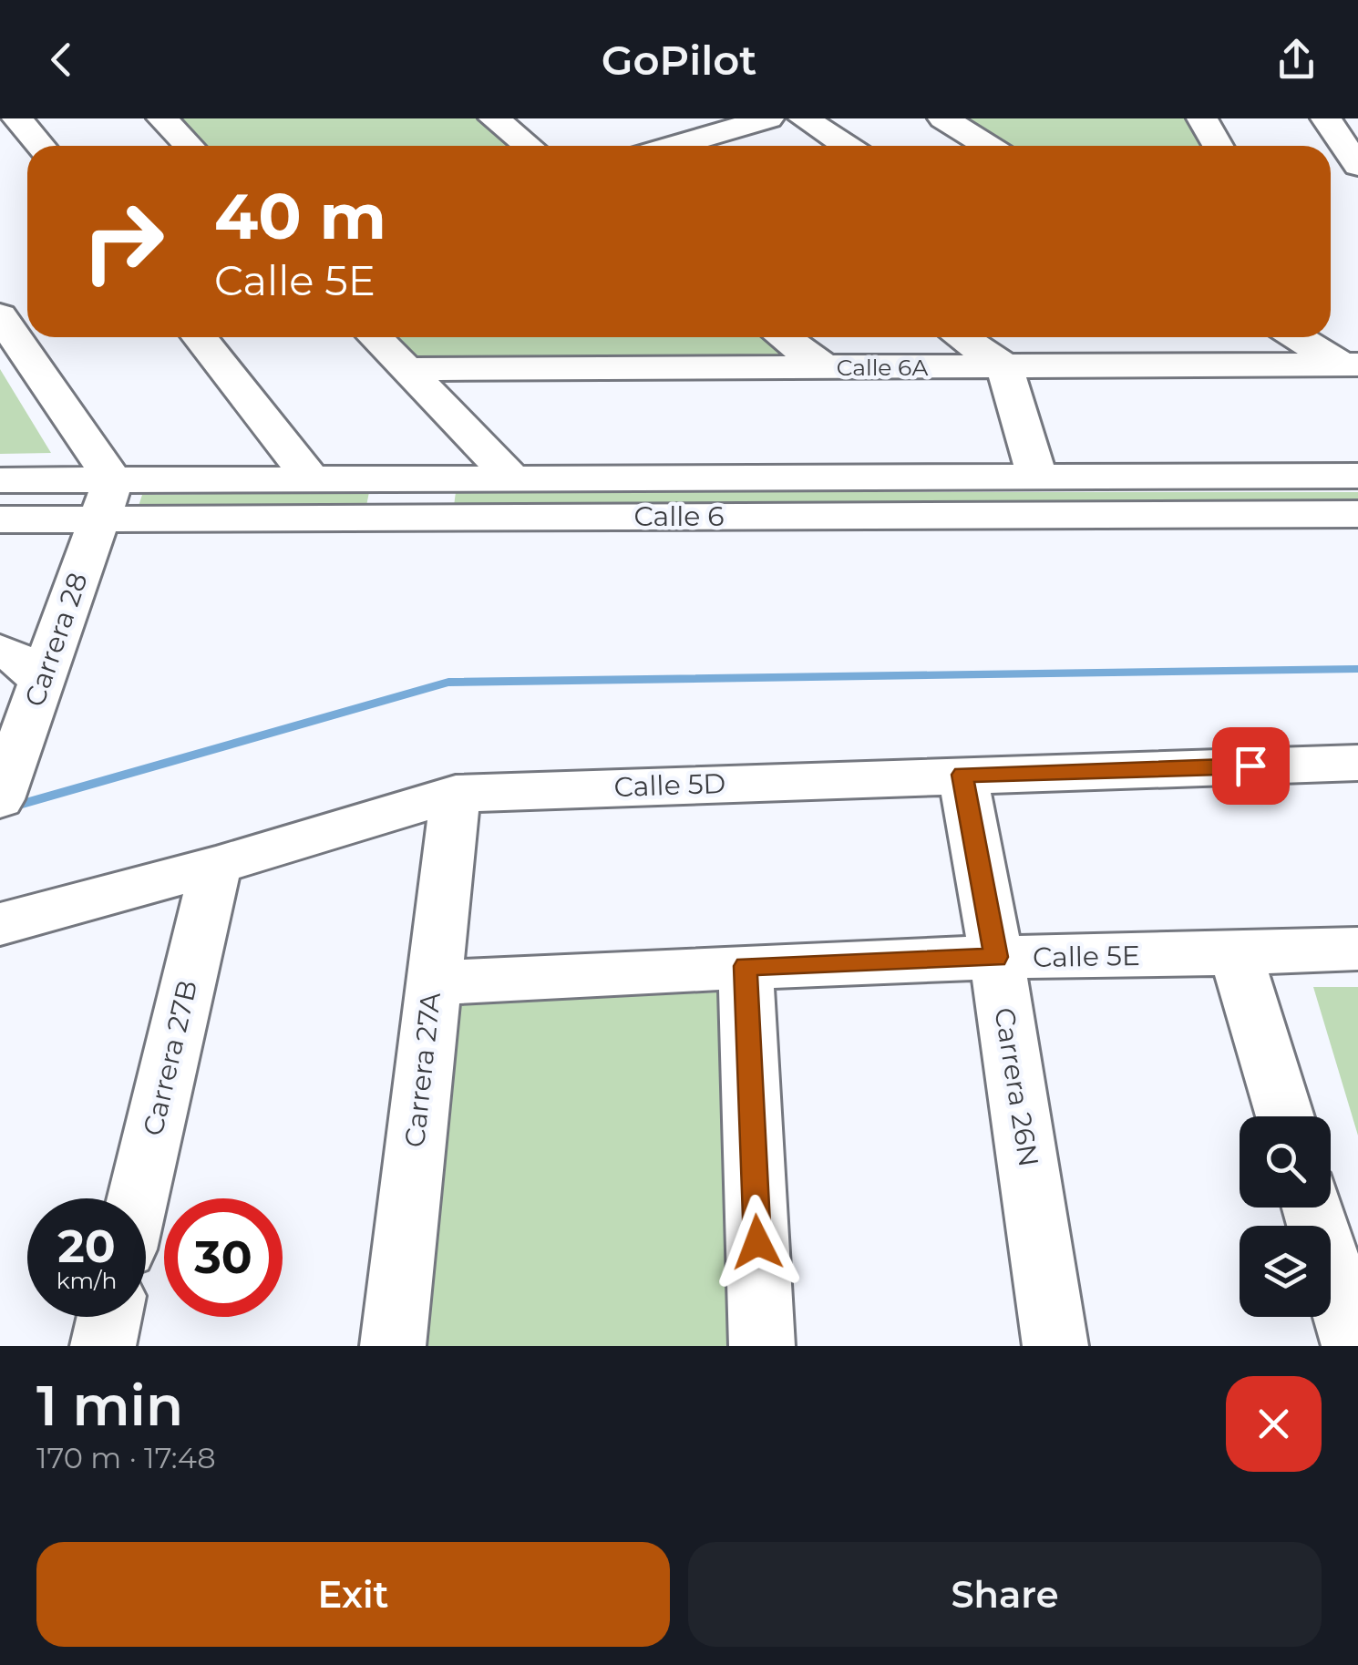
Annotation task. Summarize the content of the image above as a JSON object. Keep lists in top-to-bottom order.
{
  "streets": {
    "street": [
      "Calle 6A",
      "Calle 6",
      "Carrera 28",
      "Calle 5D",
      "Calle 5E",
      "Carrera 27B",
      "Carrera 27A",
      "Carrera 26N"
    ]
  },
  "crossings": [
    ["Calle 6", "Carrera 28"],
    ["Calle 5D", "Carrera 27B"],
    ["Calle 5D", "Carrera 27A"],
    ["Calle 5D", "Carrera 26N"],
    ["Calle 5E", "Carrera 27A"],
    ["Calle 5E", "Carrera 26N"]
  ],
  "page": {
    "header": "GoPilot",
    "turn": ["40 m", "Calle 5E"],
    "speed": "20 km/h",
    "limit": "30",
    "heading": ["1 min", "170 m · 17:48"],
    "buttons": ["Exit", "Share"]
  }
}
